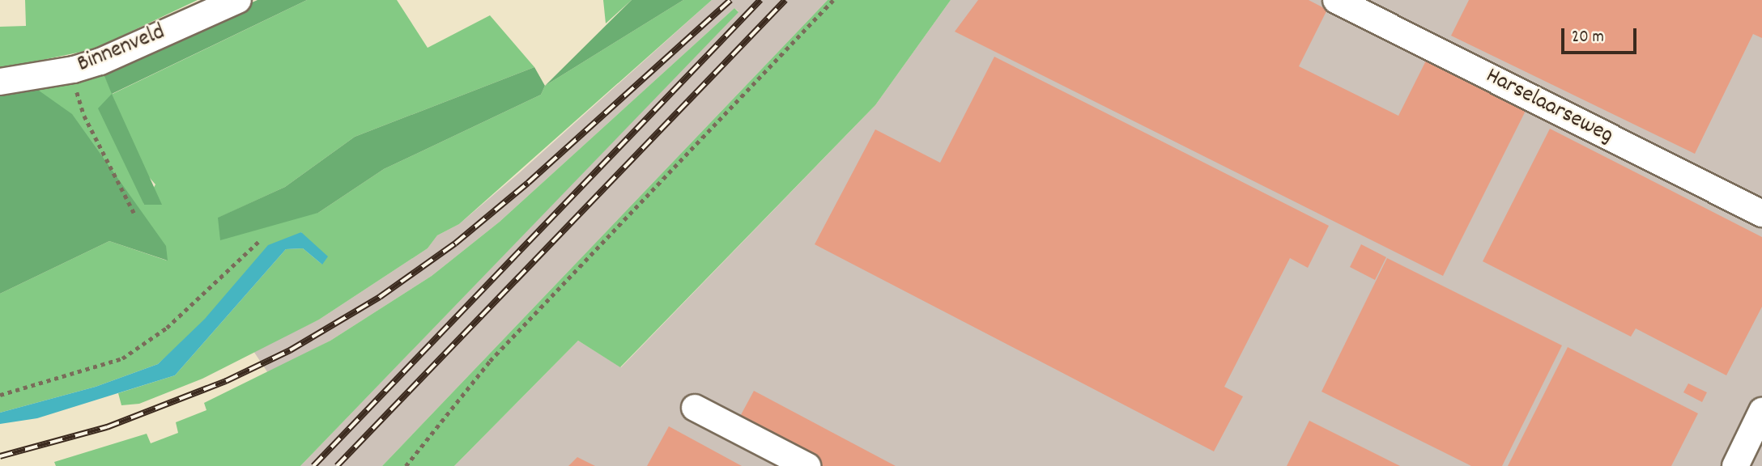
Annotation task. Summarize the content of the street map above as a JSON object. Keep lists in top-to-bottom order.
{
  "streets": {
    "street": ["Binnenveld", "Harselaarseweg"]
  },
  "scale_bar": "20 m"
}
